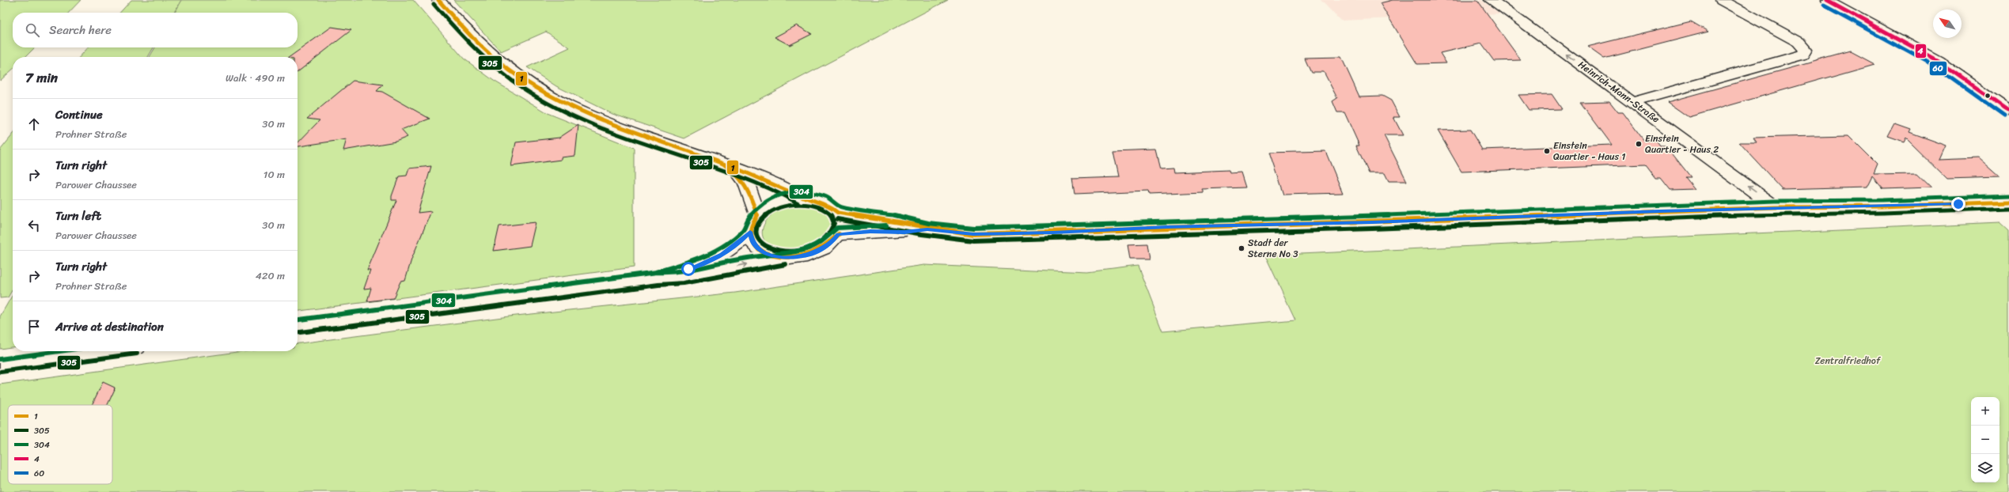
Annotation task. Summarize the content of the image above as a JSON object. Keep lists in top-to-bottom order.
{
  "streets": {
    "main road": ["Heinrich-Mann-Straße"]
  },
  "one_way": ["Heinrich-Mann-Straße"],
  "parks": ["Zentralfriedhof"],
  "places": ["Einstein Quartier - Haus 2", "Einstein Quartier - Haus 1", "Stadt der Sterne No 3"],
  "lines": [
    "transit line 1",
    "transit line 4",
    "transit line 305",
    "transit line 60",
    "transit line 304"
  ],
  "legend": [
    "1",
    "305",
    "304",
    "4",
    "60"
  ],
  "north": "top left",
  "page": {
    "search": "Search here",
    "heading": ["7 min", "Walk · 490 m"],
    "list": [
      ["Continue", "Prohner Straße", "30 m"],
      ["Turn right", "Parower Chaussee", "10 m"],
      ["Turn left", "Parower Chaussee", "30 m"],
      ["Turn right", "Prohner Straße", "420 m"],
      "Arrive at destination"
    ],
    "map_buttons": ["+", "−"]
  }
}
